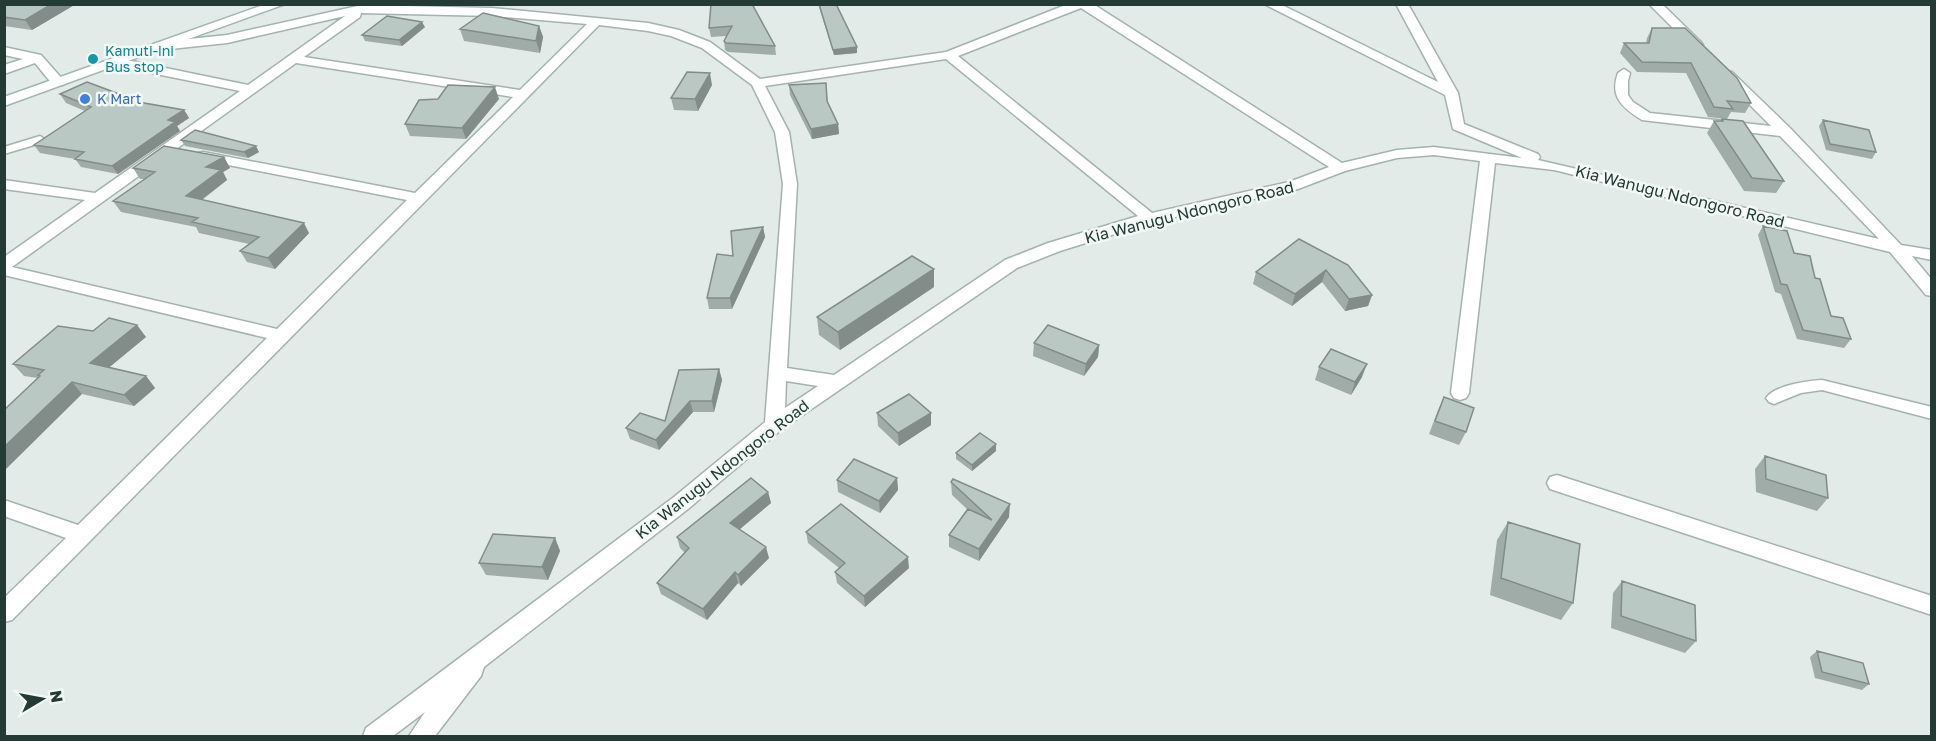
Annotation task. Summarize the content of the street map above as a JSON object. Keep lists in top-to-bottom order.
{
  "streets": {
    "street": ["Kia Wanugu Ndongoro Road"]
  },
  "places": ["Kamuti-ini Bus stop", "K Mart"],
  "north": "right"
}
